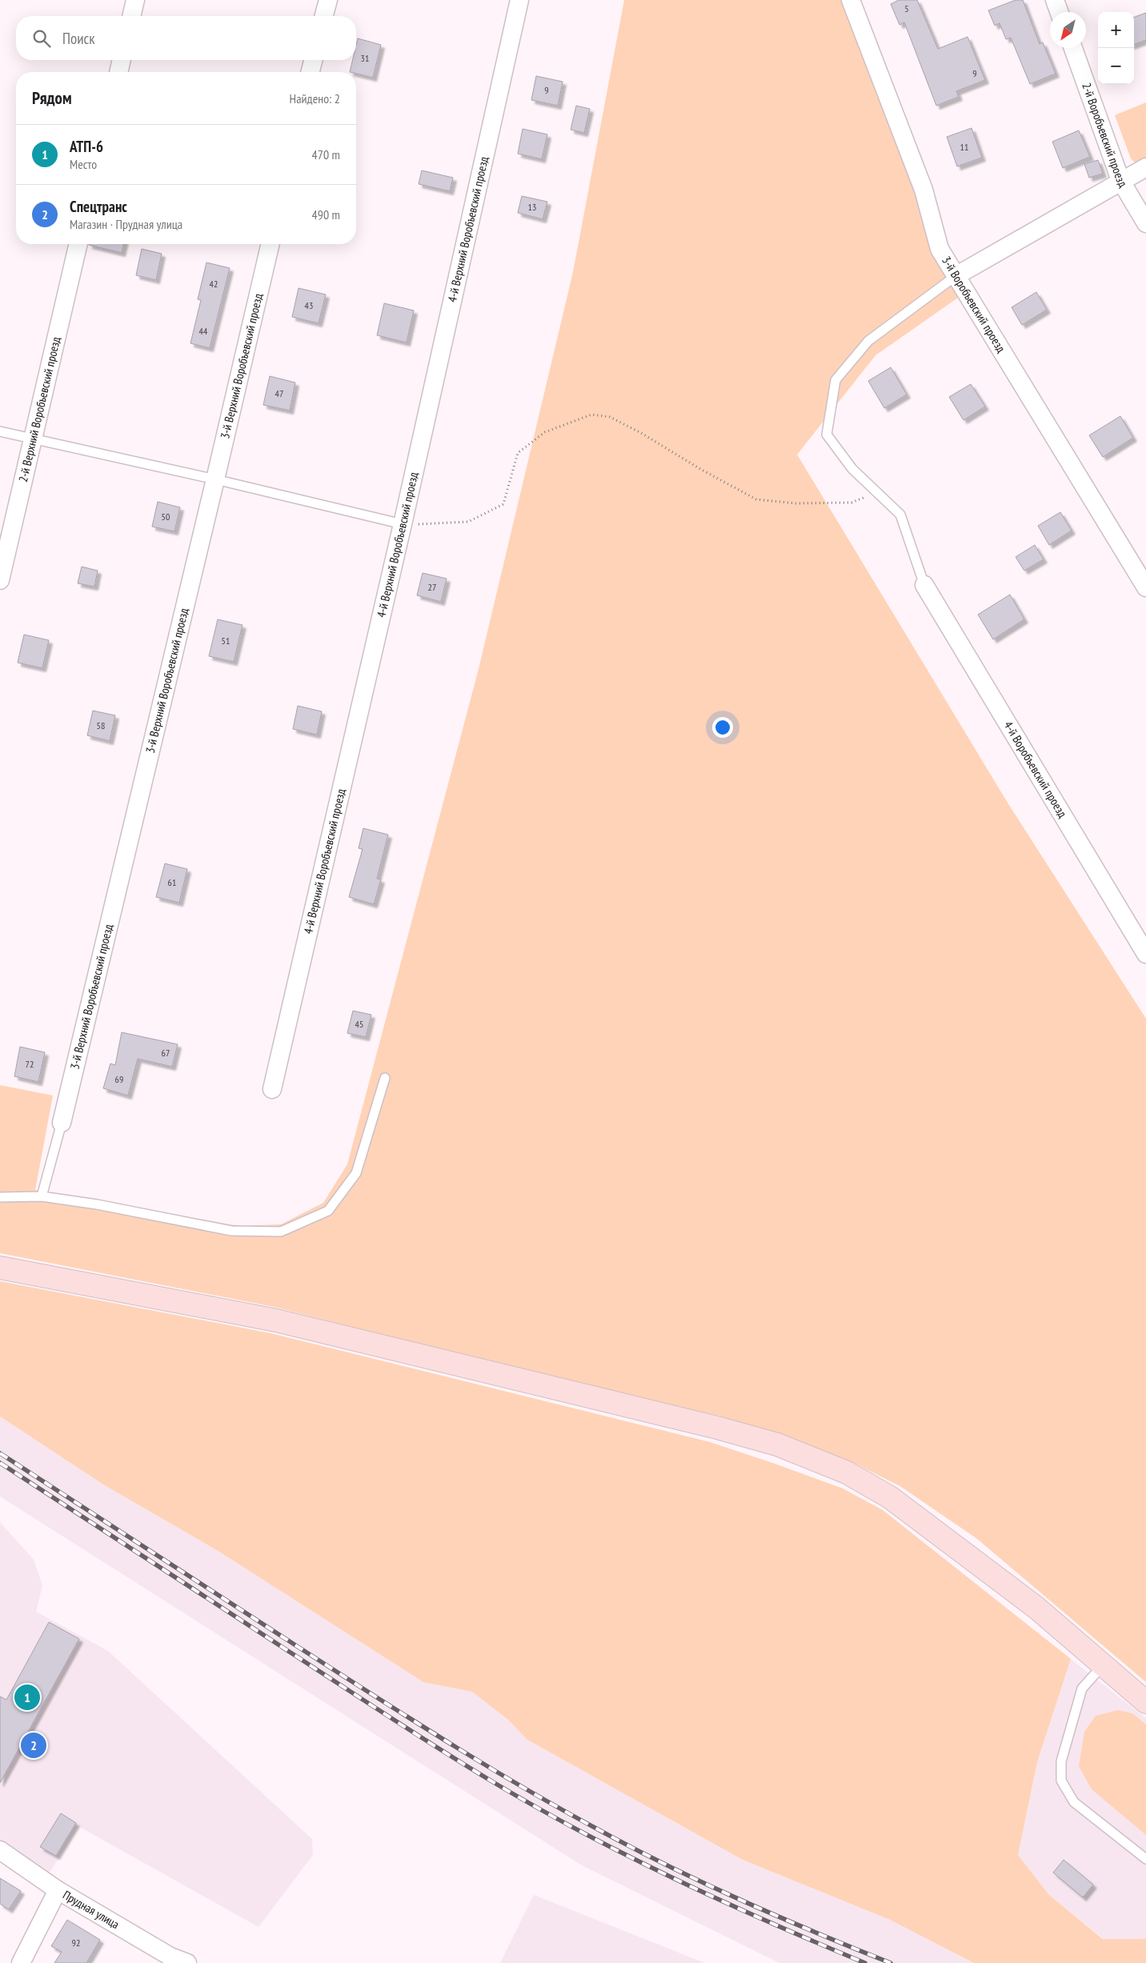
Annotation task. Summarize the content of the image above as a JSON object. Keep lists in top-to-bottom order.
{
  "streets": {
    "street": [
      "2-й Воробъевский проезд",
      "4-й Верхний Воробъевский проезд",
      "3-й Воробъевский проезд",
      "3-й Верхний Воробъевский проезд",
      "2-й Верхний Воробъевский проезд",
      "4-й Воробъевский проезд",
      "Прудная улица"
    ]
  },
  "house_numbers": [
    "5",
    "31",
    "9",
    "9",
    "11",
    "13",
    "42",
    "43",
    "44",
    "47",
    "50",
    "27",
    "51",
    "58",
    "61",
    "45",
    "67",
    "72",
    "69",
    "92"
  ],
  "north": "bottom left",
  "page": {
    "map_buttons": ["+", "−"],
    "search": "Поиск",
    "heading": ["Рядом", "Найдено: 2"],
    "list": [
      {
        "mark": "1",
        "name": "АТП-6",
        "note": "Место",
        "value": "470 m"
      },
      {
        "mark": "2",
        "name": "Спецтранс",
        "note": "Магазин · Прудная улица",
        "value": "490 m"
      }
    ],
    "pins": ["1", "2"]
  }
}
